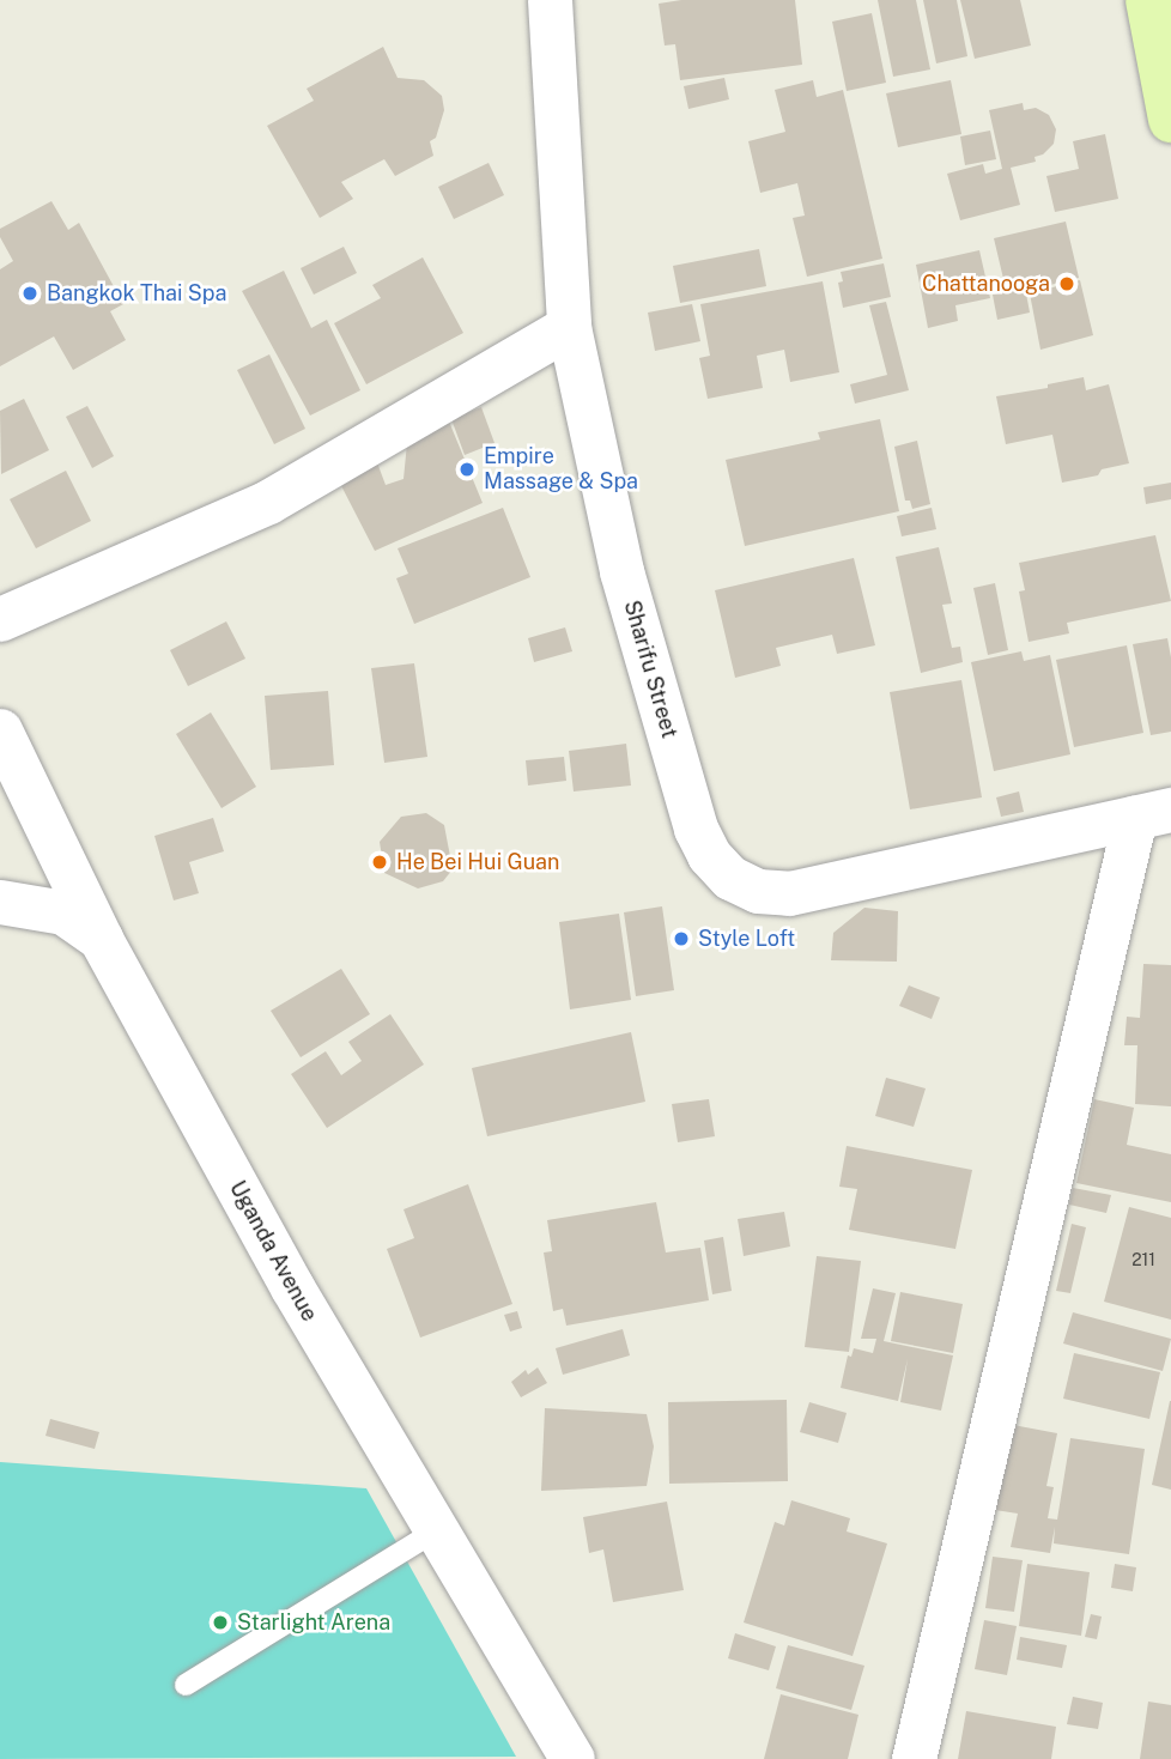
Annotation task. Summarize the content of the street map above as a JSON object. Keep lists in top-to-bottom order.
{
  "streets": {
    "street": ["Sharifu Street", "Uganda Avenue"]
  },
  "places": [
    "Chattanooga",
    "Bangkok Thai Spa",
    "Empire Massage & Spa",
    "He Bei Hui Guan",
    "Style Loft",
    "Starlight Arena"
  ],
  "house_numbers": ["211"]
}
